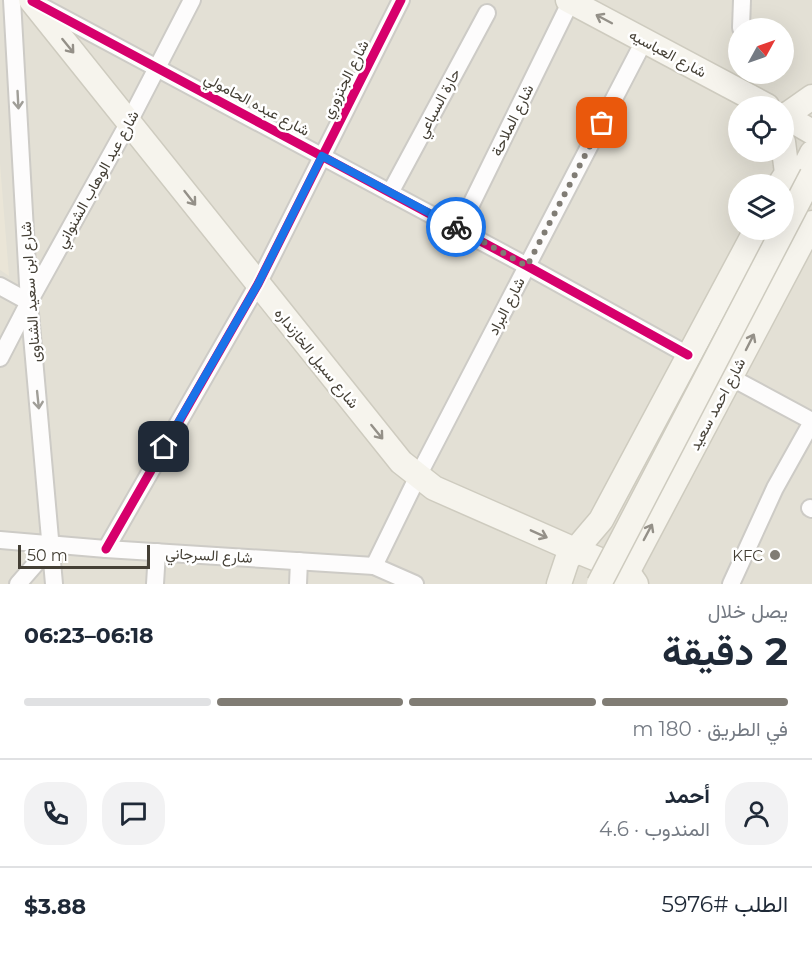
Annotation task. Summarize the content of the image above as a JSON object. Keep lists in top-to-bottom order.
{
  "streets": {
    "main road": ["شارع العباسيه", "شارع سبيل الخازنداره", "شارع احمد سعيد"],
    "street": [
      "شارع الجنزوري",
      "حارة السباعي",
      "شارع عبده الحامولي",
      "شارع الملاحة",
      "شارع عبد الوهاب الشنواني",
      "شارع ابن سعيد الشناوى",
      "شارع البراد",
      "شارع السرجاني"
    ]
  },
  "crossings": [
    ["شارع العباسيه", "شارع الملاحة"],
    ["شارع العباسيه", "شارع البراد"],
    ["شارع الجنزوري", "شارع عبده الحامولي"],
    ["شارع الجنزوري", "شارع سبيل الخازنداره"],
    ["شارع الجنزوري", "شارع السرجاني"],
    ["حارة السباعي", "شارع عبده الحامولي"],
    ["شارع عبده الحامولي", "شارع الملاحة"],
    ["شارع عبده الحامولي", "شارع عبد الوهاب الشنواني"],
    ["شارع عبده الحامولي", "شارع ابن سعيد الشناوى"],
    ["شارع عبده الحامولي", "شارع البراد"],
    ["شارع عبده الحامولي", "شارع سبيل الخازنداره"],
    ["شارع عبد الوهاب الشنواني", "شارع ابن سعيد الشناوى"],
    ["شارع عبد الوهاب الشنواني", "شارع سبيل الخازنداره"],
    ["شارع ابن سعيد الشناوى", "شارع سبيل الخازنداره"],
    ["شارع ابن سعيد الشناوى", "شارع السرجاني"],
    ["شارع البراد", "شارع سبيل الخازنداره"],
    ["شارع البراد", "شارع السرجاني"],
    ["شارع سبيل الخازنداره", "شارع احمد سعيد"]
  ],
  "one_way": ["شارع العباسيه", "شارع ابن سعيد الشناوى", "شارع سبيل الخازنداره"],
  "places": ["KFC"],
  "scale_bar": "50 m",
  "north": "top right",
  "page": {
    "scale": "50 m",
    "heading": ["2 دقيقة", "يصل خلال", "06:18–06:23"],
    "panel": [
      "أحمد",
      "المندوب · 4.6",
      "الطلب #5976",
      "$3.88"
    ],
    "bar": "في الطريق · 180 m"
  }
}
